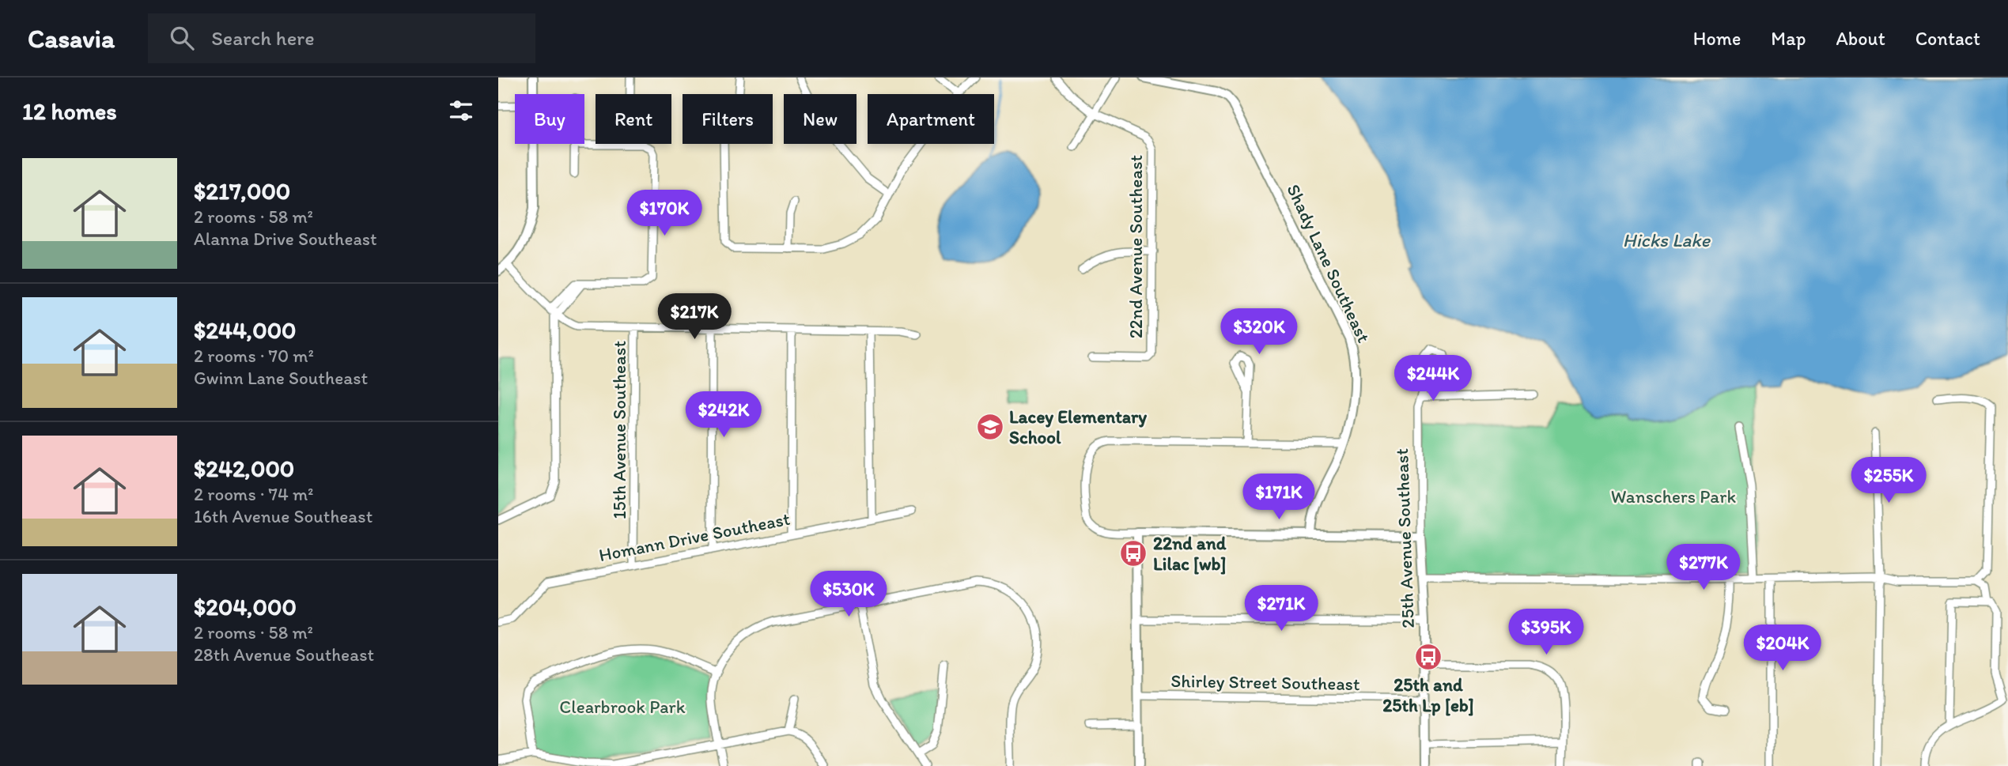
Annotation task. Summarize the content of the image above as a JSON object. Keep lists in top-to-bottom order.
{
  "streets": {
    "street": [
      "22nd Avenue Southeast",
      "Shady Lane Southeast",
      "15th Avenue Southeast",
      "Homann Drive Southeast",
      "25th Avenue Southeast",
      "Shirley Street Southeast"
    ]
  },
  "crossings": [
    ["15th Avenue Southeast", "Homann Drive Southeast"],
    ["25th Avenue Southeast", "Shirley Street Southeast"]
  ],
  "water": ["Hicks Lake"],
  "parks": ["Wanschers Park", "Clearbrook Park"],
  "places": {
    "school or university": ["Lacey Elementary School"],
    "bus stop": ["22nd and Lilac [wb]", "25th and 25th Lp [eb]"]
  },
  "page": {
    "header": "Casavia",
    "search": "Search here",
    "nav": [
      "Home",
      "Map",
      "About",
      "Contact"
    ],
    "heading": "12 homes",
    "chip": [
      "Buy",
      "Rent",
      "Filters",
      "New",
      "Apartment"
    ],
    "list": [
      {
        "name": "$217,000",
        "note": "2 rooms · 58 m² · Alanna Drive Southeast"
      },
      {
        "name": "$244,000",
        "note": "2 rooms · 70 m² · Gwinn Lane Southeast"
      },
      {
        "name": "$242,000",
        "note": "2 rooms · 74 m² · 16th Avenue Southeast"
      },
      {
        "name": "$204,000",
        "note": "2 rooms · 58 m² · 28th Avenue Southeast"
      }
    ],
    "price": [
      "$170K",
      "$217K",
      "$320K",
      "$244K",
      "$242K",
      "$255K",
      "$171K",
      "$277K",
      "$530K",
      "$271K",
      "$395K",
      "$204K"
    ]
  }
}
